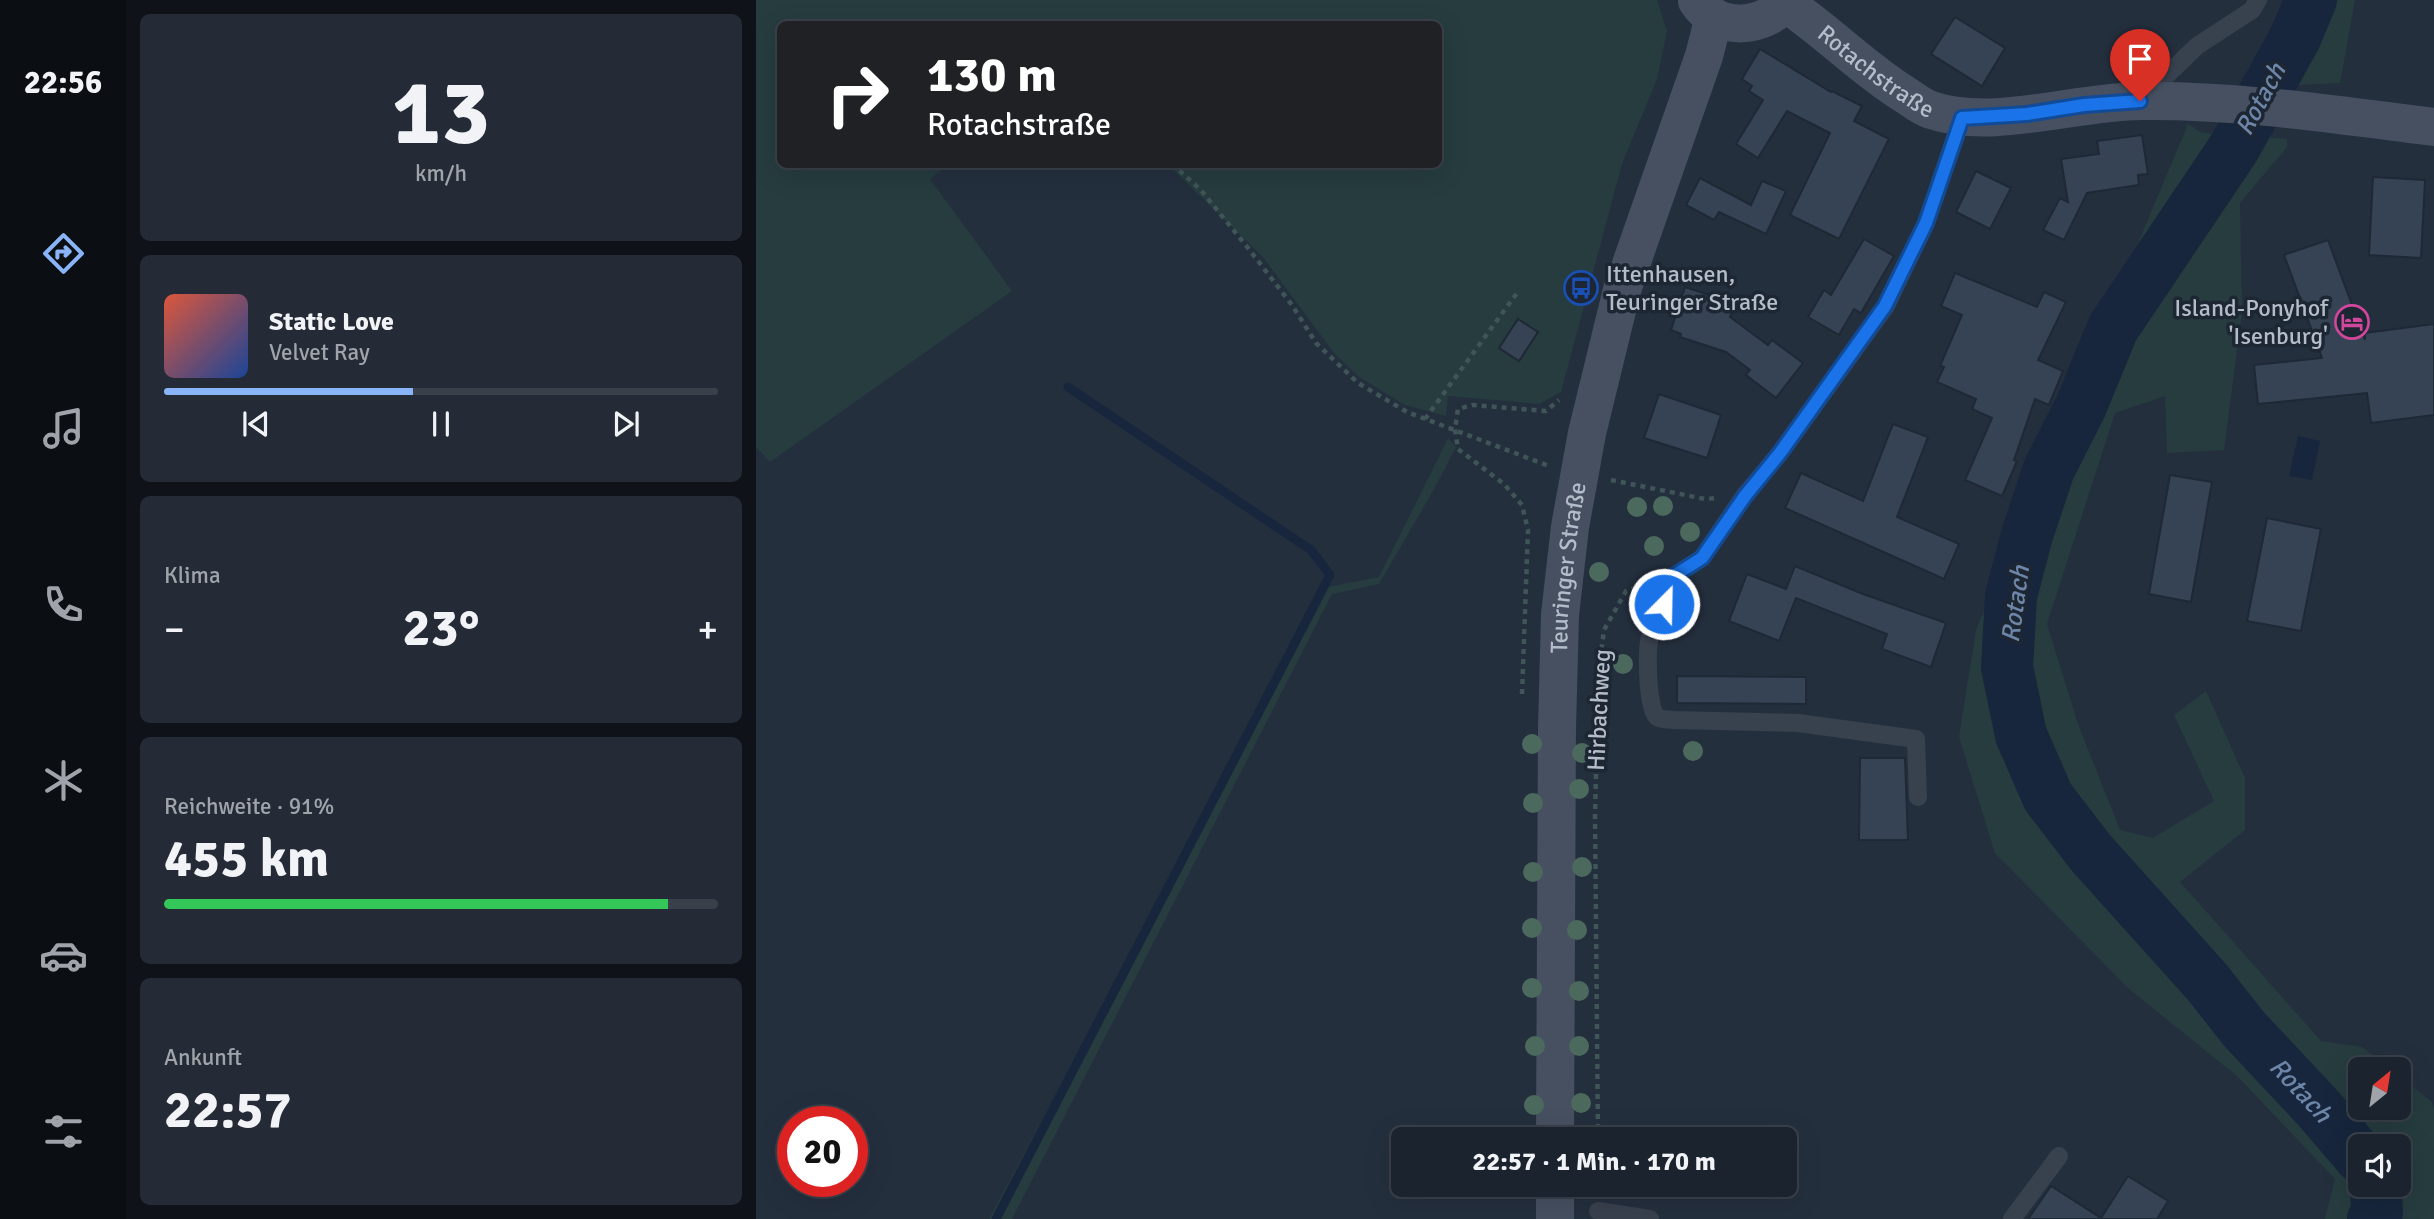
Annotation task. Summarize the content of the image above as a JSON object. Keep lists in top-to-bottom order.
{
  "streets": {
    "street": ["Rotachstraße", "Teuringer Straße"],
    "path": ["Hirbachweg"]
  },
  "water": ["Rotach"],
  "places": {
    "bus stop": ["Ittenhausen, Teuringer Straße"],
    "hotel": ["Island-Ponyhof 'Isenburg'"]
  },
  "north": "top right",
  "page": {
    "tabs": "22:56",
    "tile": [
      ["13", "km/h"],
      "Klima",
      ["Reichweite · 91%", "455 km"],
      ["Ankunft", "22:57"]
    ],
    "turn": ["130 m", "Rotachstraße"],
    "song": ["Static Love", "Velvet Ray"],
    "heat": ["−", "23°", "+"],
    "limit": "20",
    "trip": "22:57 · 1 Min. · 170 m"
  }
}
